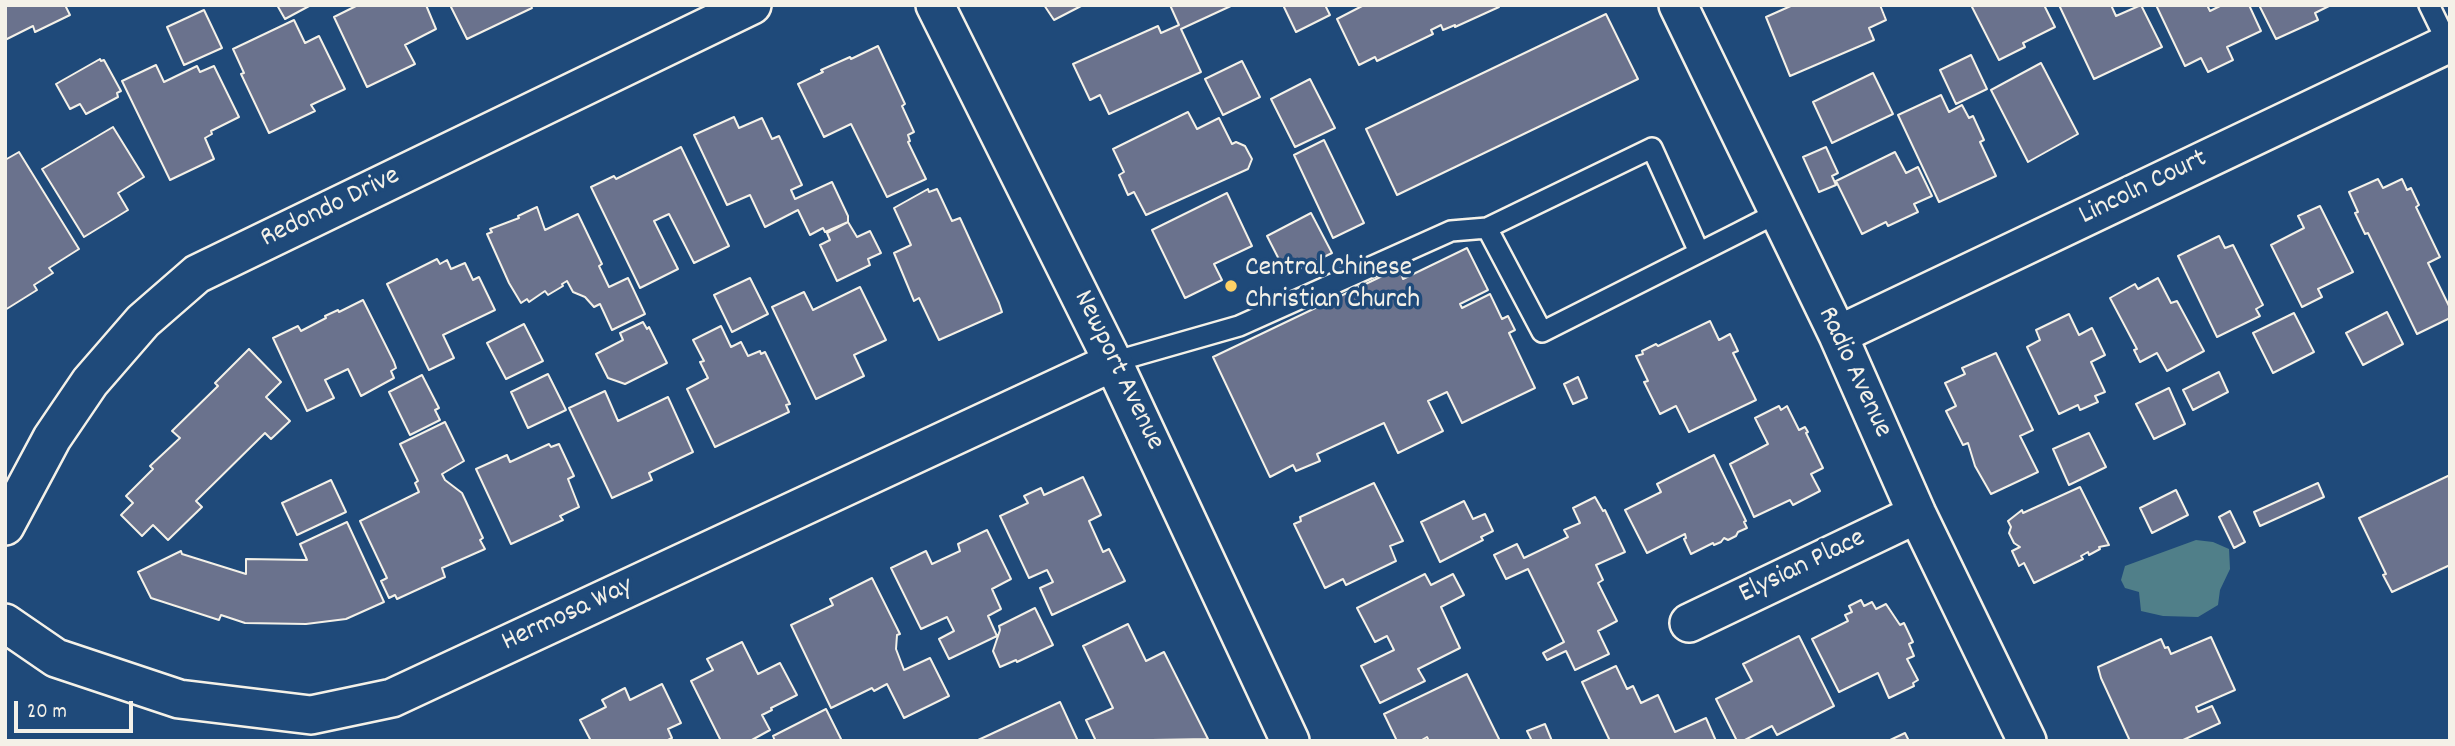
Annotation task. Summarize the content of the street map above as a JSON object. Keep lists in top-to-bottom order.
{
  "streets": {
    "street": [
      "Lincoln Court",
      "Redondo Drive",
      "Newport Avenue",
      "Radio Avenue",
      "Elysian Place",
      "Hermosa Way"
    ]
  },
  "crossings": [
    ["Lincoln Court", "Radio Avenue"],
    ["Newport Avenue", "Hermosa Way"],
    ["Radio Avenue", "Elysian Place"]
  ],
  "places": ["Central Chinese Christian Church"],
  "scale_bar": "20 m"
}
